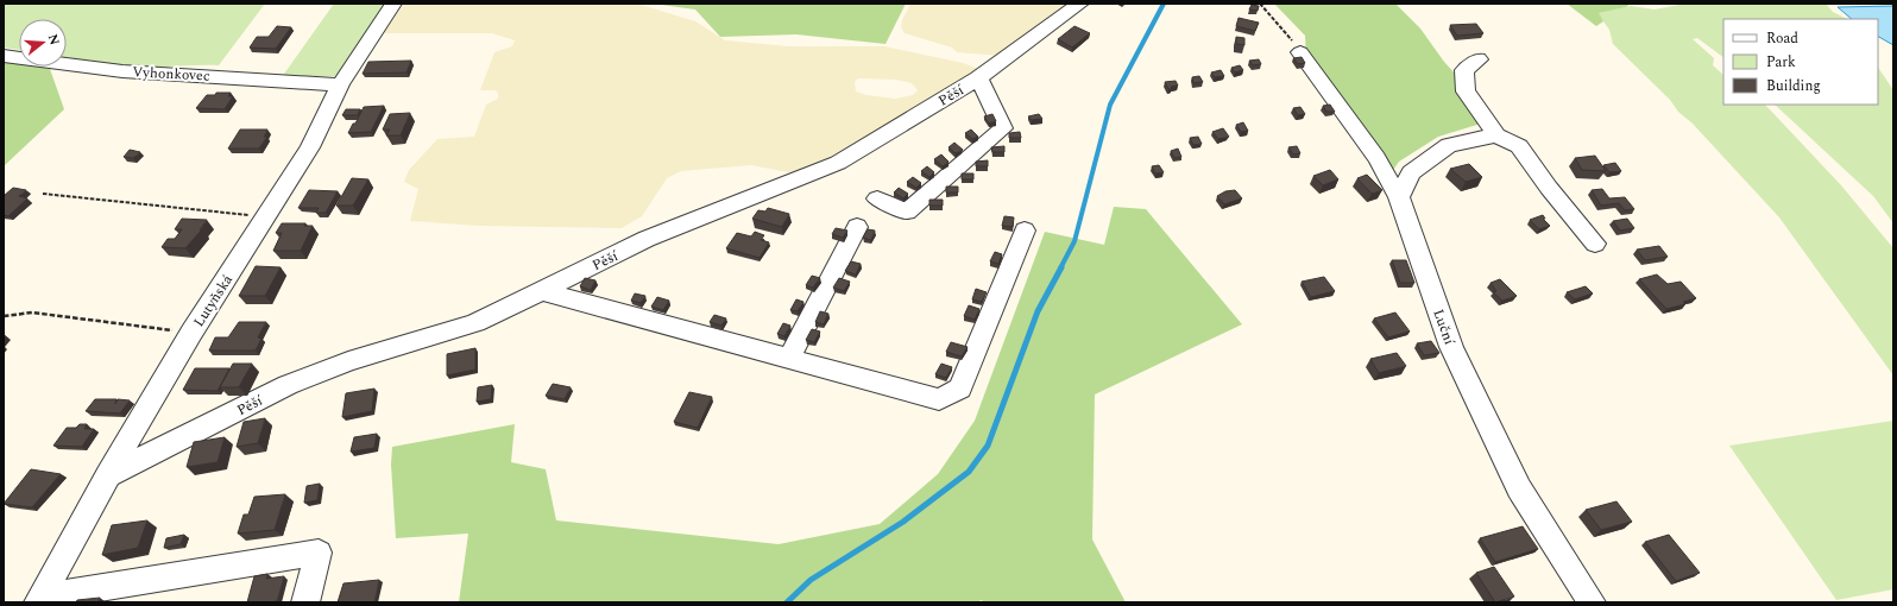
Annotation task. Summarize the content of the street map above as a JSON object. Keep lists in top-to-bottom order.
{
  "streets": {
    "street": [
      "Vyhonkovec",
      "Pěší",
      "Lutyňská",
      "Luční"
    ]
  },
  "crossings": [
    ["Vyhonkovec", "Lutyňská"],
    ["Pěší", "Lutyňská"]
  ],
  "legend": ["Road", "Park", "Building"],
  "north": "right"
}
